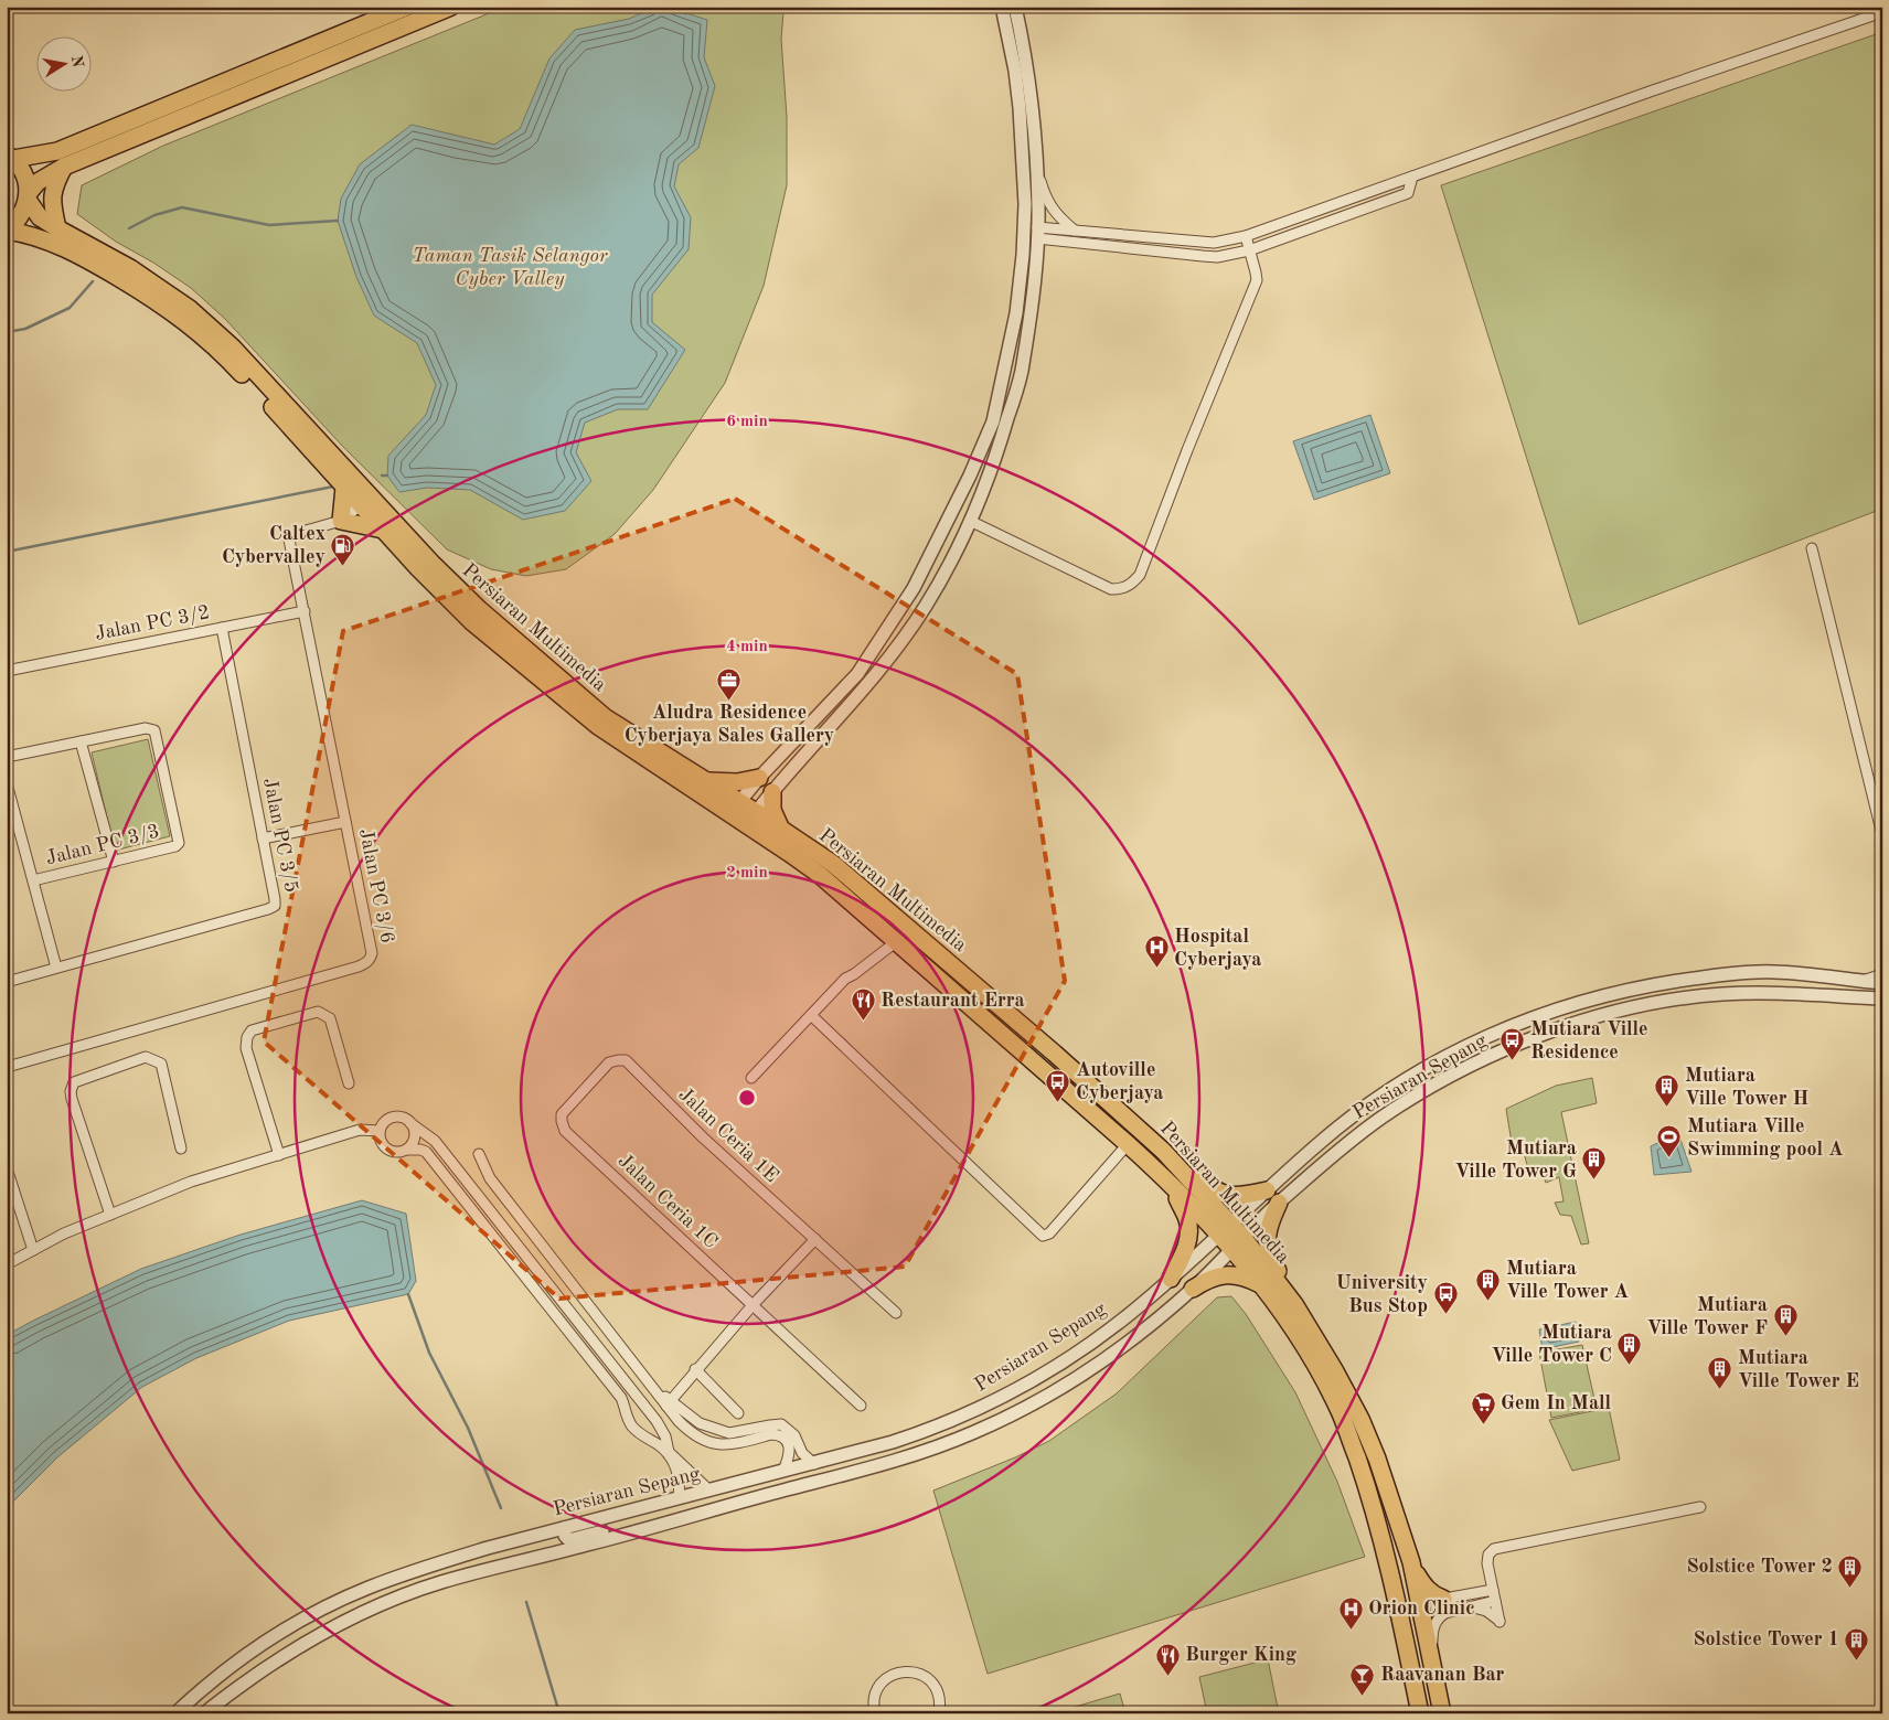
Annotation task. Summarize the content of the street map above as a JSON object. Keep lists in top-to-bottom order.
{
  "streets": {
    "main road": ["Persiaran Multimedia"],
    "street": [
      "Jalan PC 3/2",
      "Jalan PC 3/5",
      "Jalan PC 3/3",
      "Jalan PC 3/6",
      "Persiaran Sepang",
      "Jalan Ceria 1E",
      "Jalan Ceria 1C"
    ]
  },
  "crossings": [
    ["Jalan PC 3/2", "Jalan PC 3/5"],
    ["Jalan PC 3/2", "Jalan PC 3/6"],
    ["Persiaran Multimedia", "Jalan PC 3/6"],
    ["Persiaran Multimedia", "Persiaran Sepang"],
    ["Jalan Ceria 1E", "Jalan Ceria 1C"]
  ],
  "parks": ["Taman Tasik Selangor Cyber Valley"],
  "places": {
    "fuel station": ["Caltex Cybervalley"],
    "office": ["Aludra Residence Cyberjaya Sales Gallery"],
    "hospital": ["Hospital Cyberjaya", "Orion Clinic"],
    "restaurant": ["Restaurant Erra", "Burger King"],
    "bus stop": ["Mutiara Ville Residence", "Autoville Cyberjaya", "University Bus Stop"],
    "building": [
      "Mutiara Ville Tower H",
      "Mutiara Ville Tower G",
      "Mutiara Ville Tower A",
      "Mutiara Ville Tower F",
      "Mutiara Ville Tower C",
      "Mutiara Ville Tower E",
      "Solstice Tower 2",
      "Solstice Tower 1"
    ],
    "sports": ["Mutiara Ville Swimming pool A"],
    "supermarket": ["Gem In Mall"],
    "bar": ["Raavanan Bar"]
  },
  "north": "right",
  "rings": ["6 min", "4 min", "2 min"]
}
